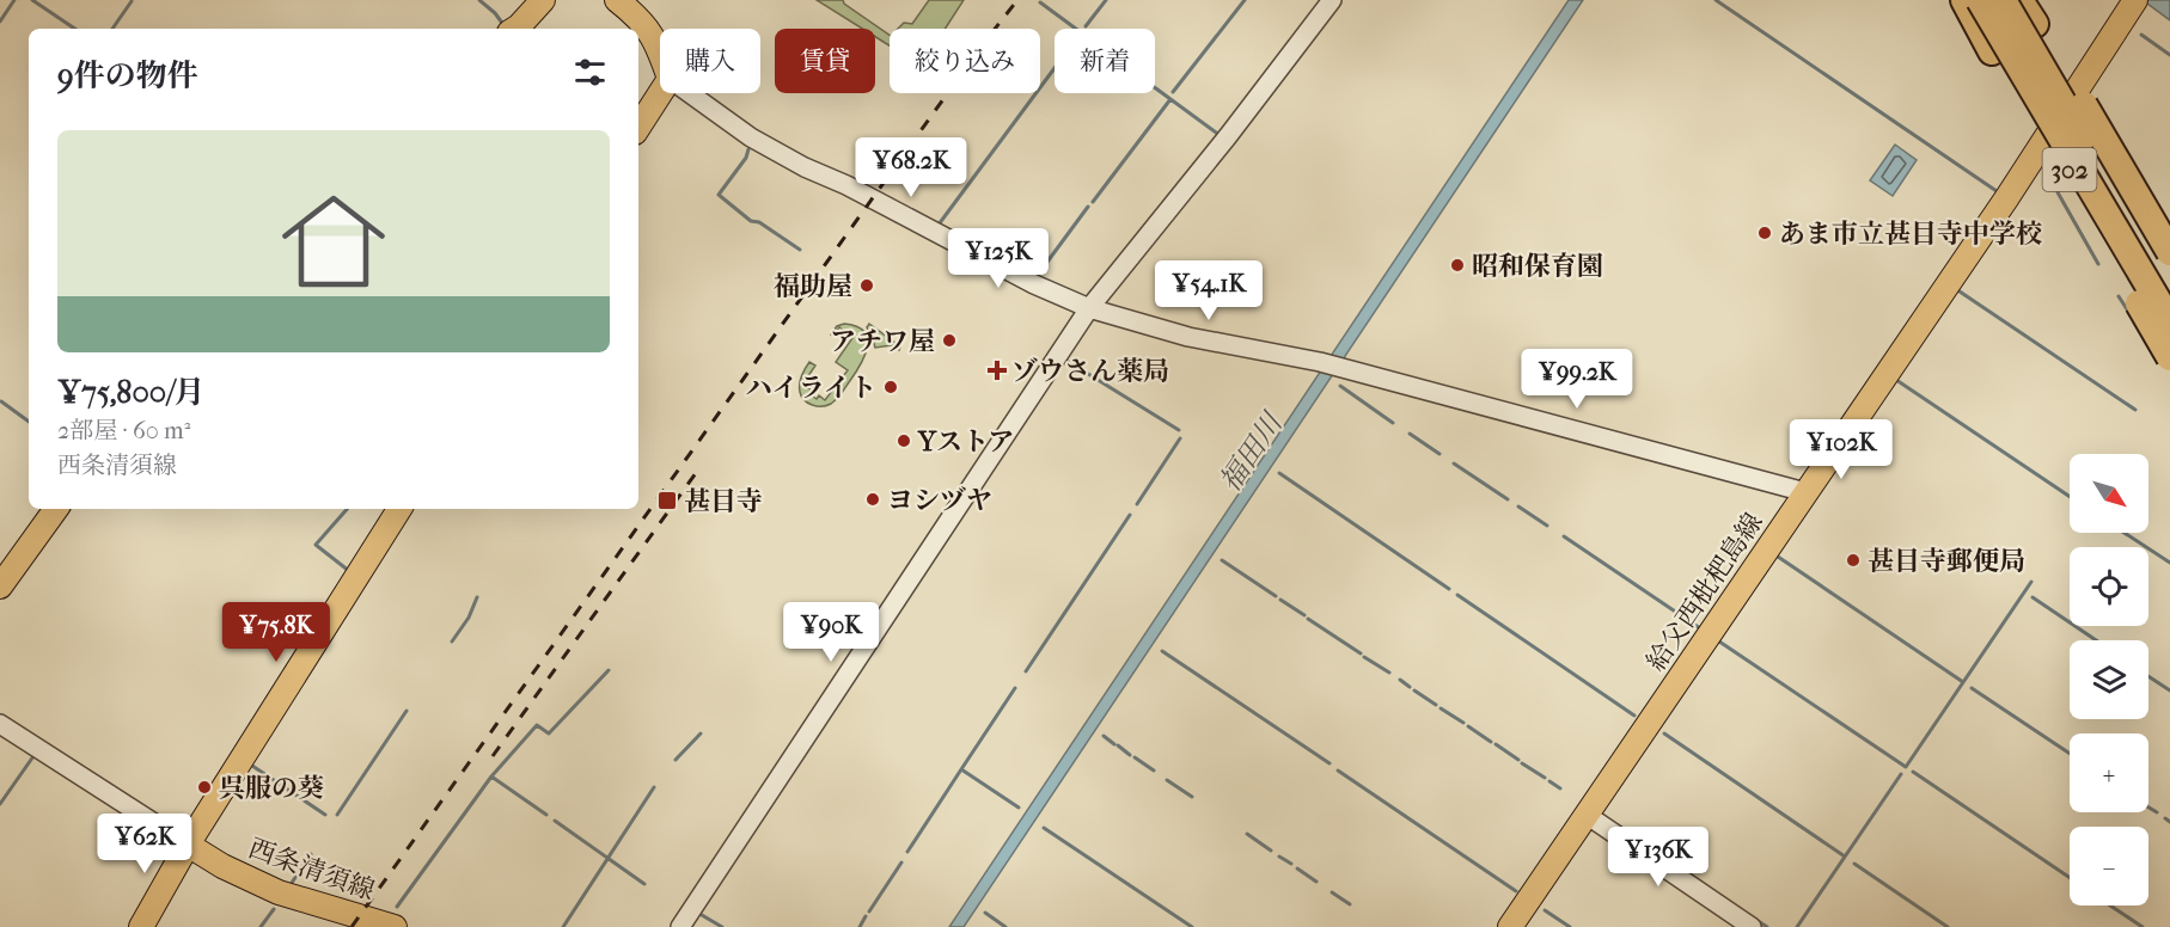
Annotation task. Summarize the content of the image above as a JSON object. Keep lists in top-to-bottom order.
{
  "streets": {
    "highway": ["302"],
    "main road": ["給父西枇杷島線", "西条清須線"]
  },
  "crossings": [
    ["302", "給父西枇杷島線"]
  ],
  "water": ["福田川"],
  "places": {
    "other": [
      "あま市立甚目寺中学校",
      "昭和保育園",
      "福助屋",
      "アチワ屋",
      "ハイライト",
      "Yストア",
      "ヨシヅヤ",
      "甚目寺郵便局",
      "呉服の葵"
    ],
    "health": ["ゾウさん薬局"],
    "transit": ["甚目寺"]
  },
  "north": "bottom right",
  "page": {
    "chip": [
      "購入",
      "賃貸",
      "絞り込み",
      "新着"
    ],
    "heading": "9件の物件",
    "list": [
      {
        "name": "¥75,800/月",
        "note": "2部屋 · 60 m² · 西条清須線"
      }
    ],
    "price": [
      "¥68.2K",
      "¥125K",
      "¥54.1K",
      "¥99.2K",
      "¥102K",
      "¥75.8K",
      "¥90K",
      "¥62K",
      "¥136K"
    ],
    "map_buttons": ["+", "−"]
  }
}
